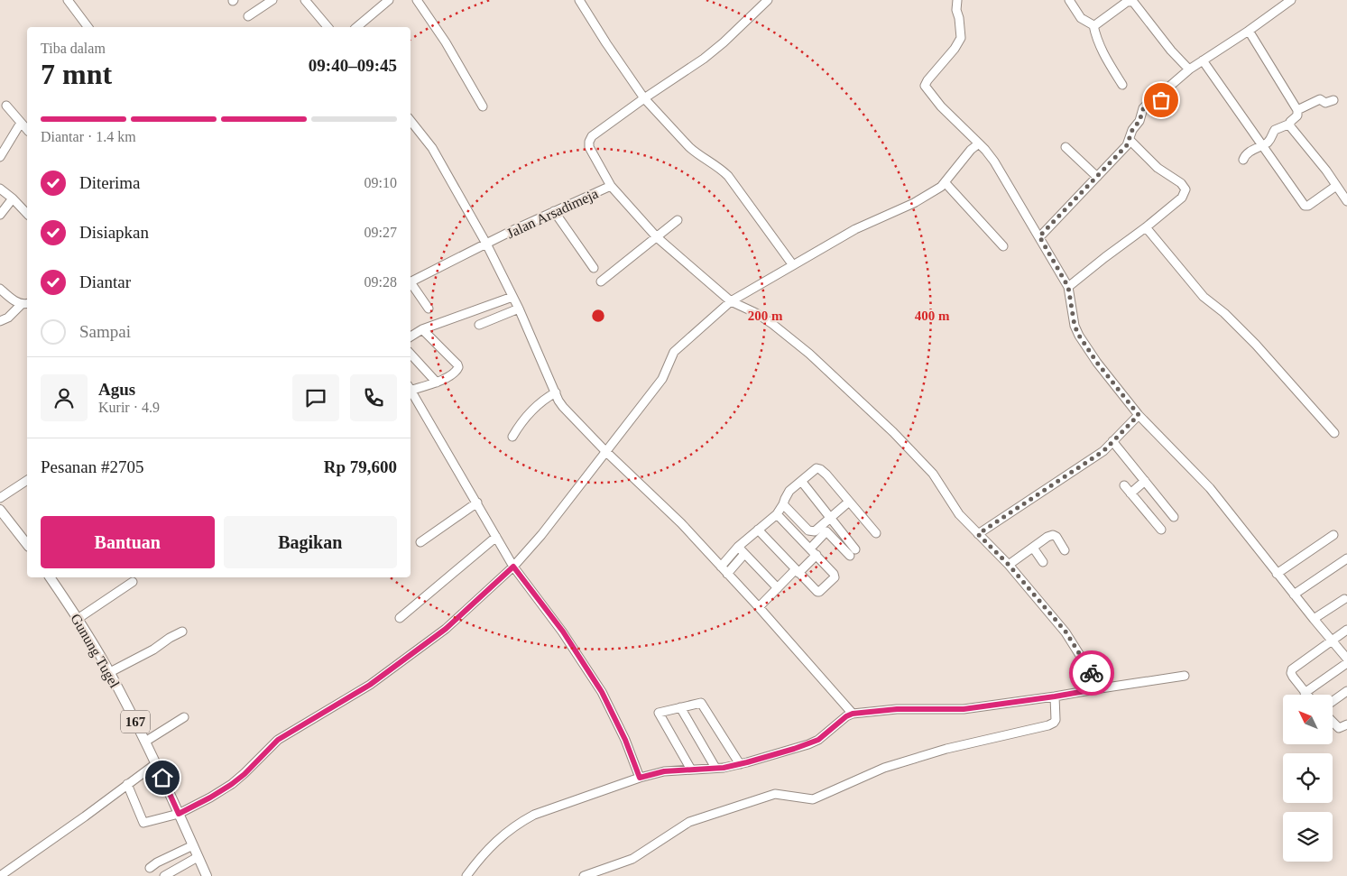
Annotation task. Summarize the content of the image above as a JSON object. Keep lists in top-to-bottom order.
{
  "streets": {
    "main road": ["Gunung Tugel", "167"],
    "street": ["Jalan Arsadimeja"]
  },
  "north": "top left",
  "page": {
    "heading": ["7 mnt", "Tiba dalam", "09:40–09:45"],
    "panel": [
      "Agus",
      "Kurir · 4.9",
      "Pesanan #2705",
      "Rp 79,600"
    ],
    "bar": "Diantar · 1.4 km",
    "list": [
      ["Diterima", "09:10"],
      ["Disiapkan", "09:27"],
      ["Diantar", "09:28"],
      "Sampai"
    ],
    "buttons": ["Bantuan", "Bagikan"]
  },
  "rings": ["200 m", "400 m"]
}
